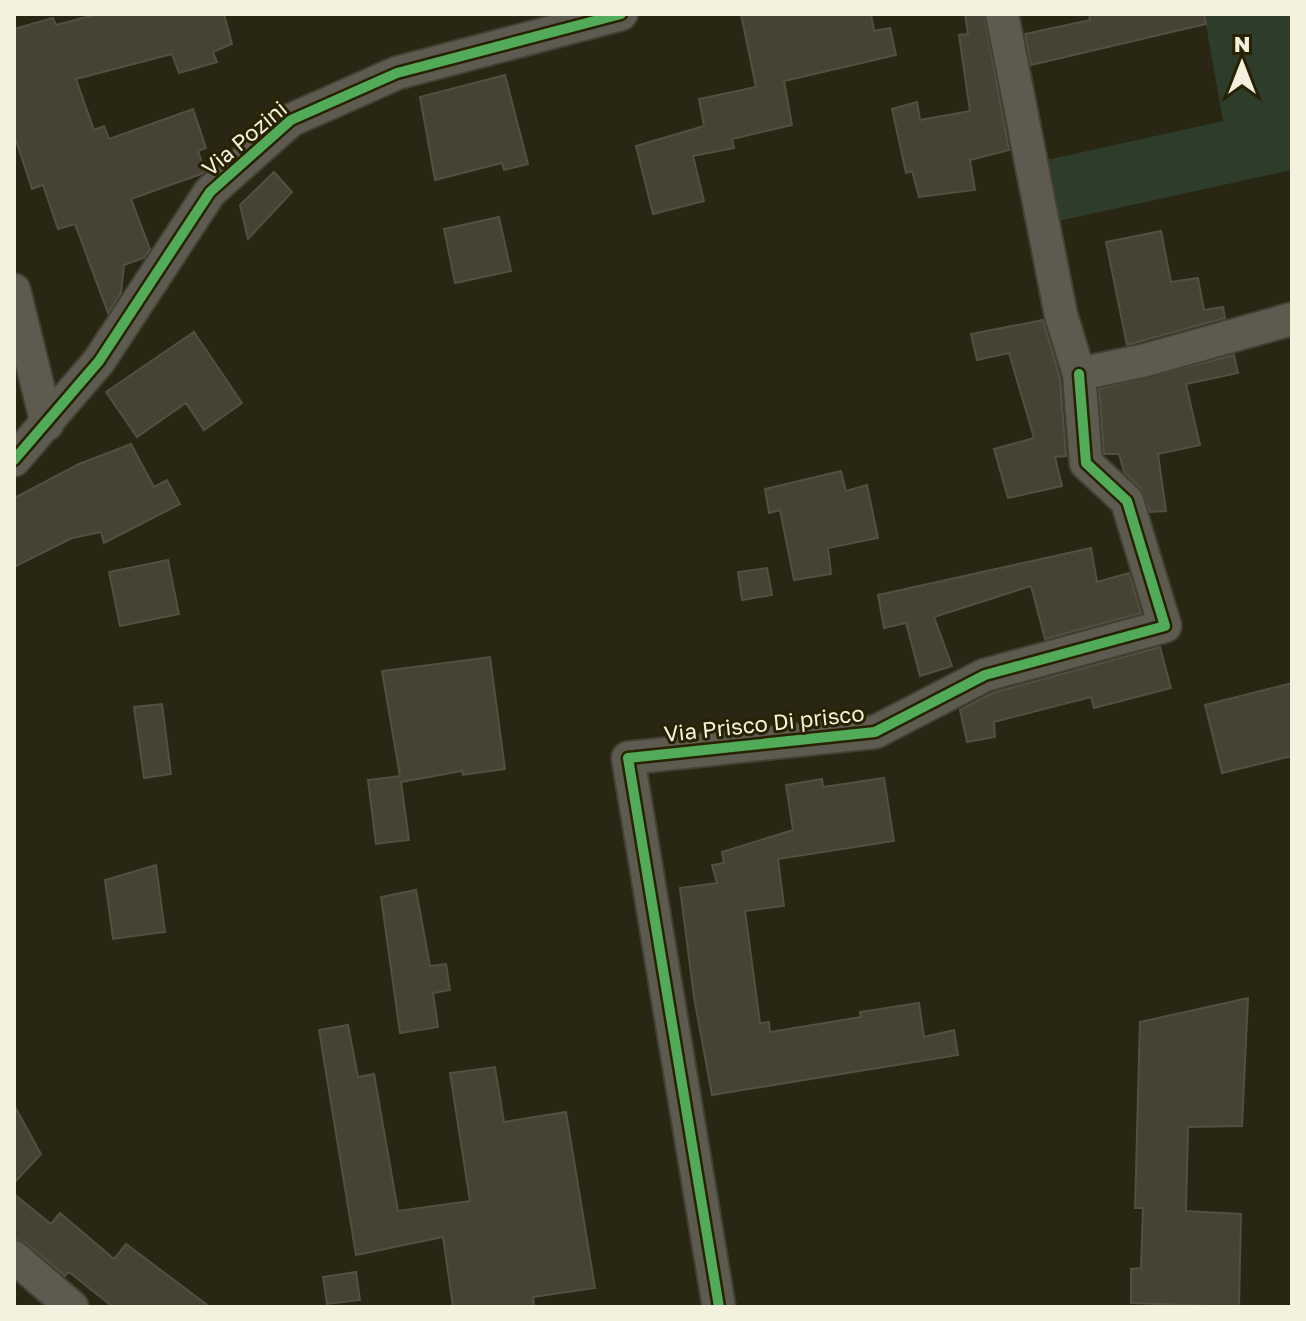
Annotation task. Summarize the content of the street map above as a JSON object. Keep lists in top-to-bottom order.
{
  "streets": {
    "street": ["Via Pozini", "Via Prisco Di prisco"]
  },
  "north": "top"
}
